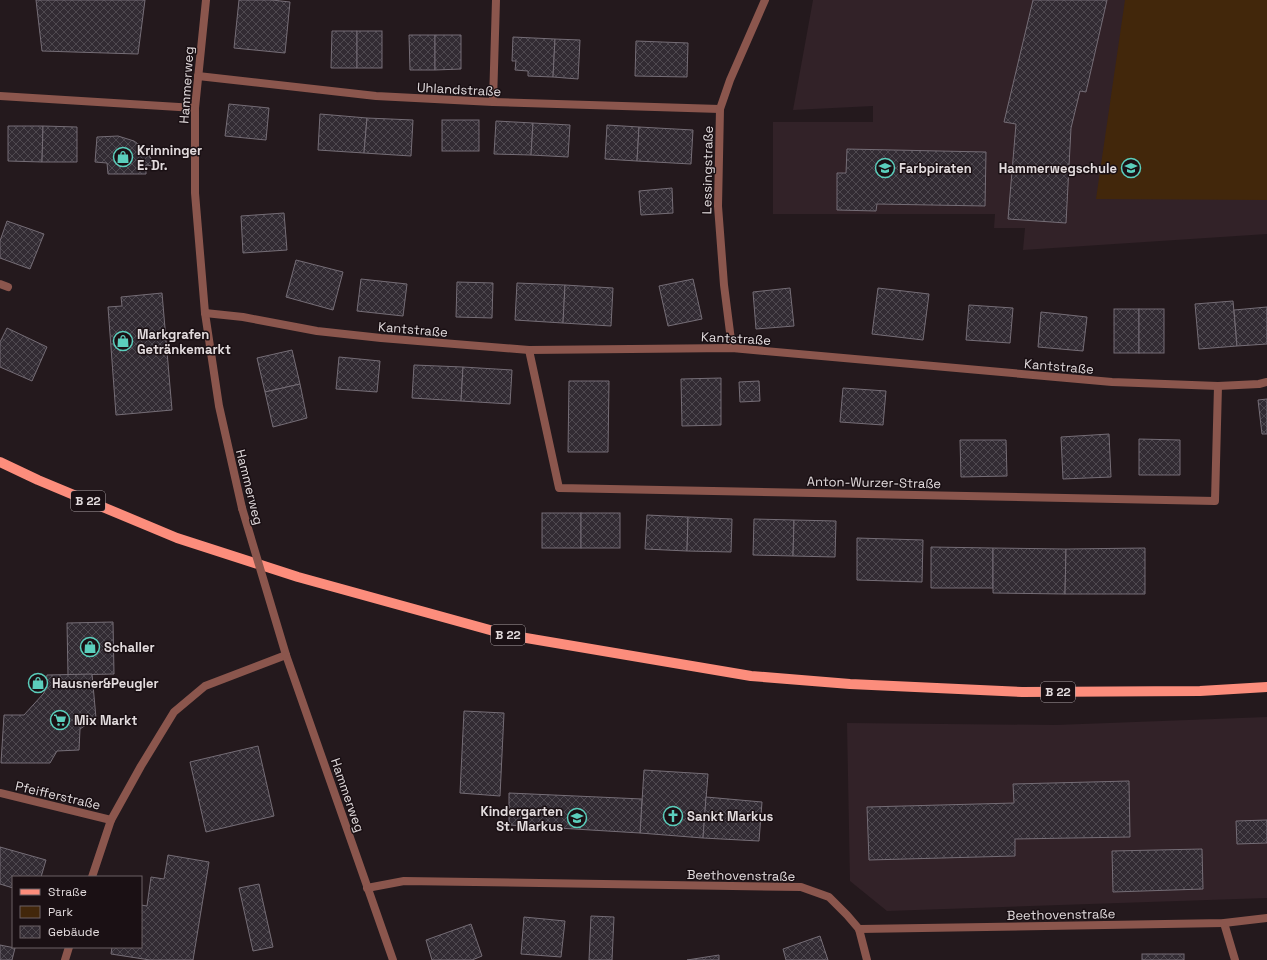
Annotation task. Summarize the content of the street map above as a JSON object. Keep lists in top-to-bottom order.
{
  "streets": {
    "main road": ["B 22"],
    "street": [
      "Hammerweg",
      "Uhlandstraße",
      "Lessingstraße",
      "Kantstraße",
      "Anton-Wurzer-Straße",
      "Pfeifferstraße",
      "Beethovenstraße"
    ]
  },
  "crossings": [
    ["Hammerweg", "Uhlandstraße"],
    ["Hammerweg", "Kantstraße"],
    ["Hammerweg", "Beethovenstraße"],
    ["Uhlandstraße", "Lessingstraße"],
    ["Lessingstraße", "Kantstraße"],
    ["Kantstraße", "Anton-Wurzer-Straße"]
  ],
  "places": {
    "shop": [
      "Krinninger E. Dr.",
      "Markgrafen Getränkemarkt",
      "Schaller",
      "Hausner&Peugler"
    ],
    "school or university": ["Farbpiraten", "Hammerwegschule", "Kindergarten St. Markus"],
    "supermarket": ["Mix Markt"],
    "church": ["Sankt Markus"]
  },
  "legend": ["Straße", "Park", "Gebäude"]
}
